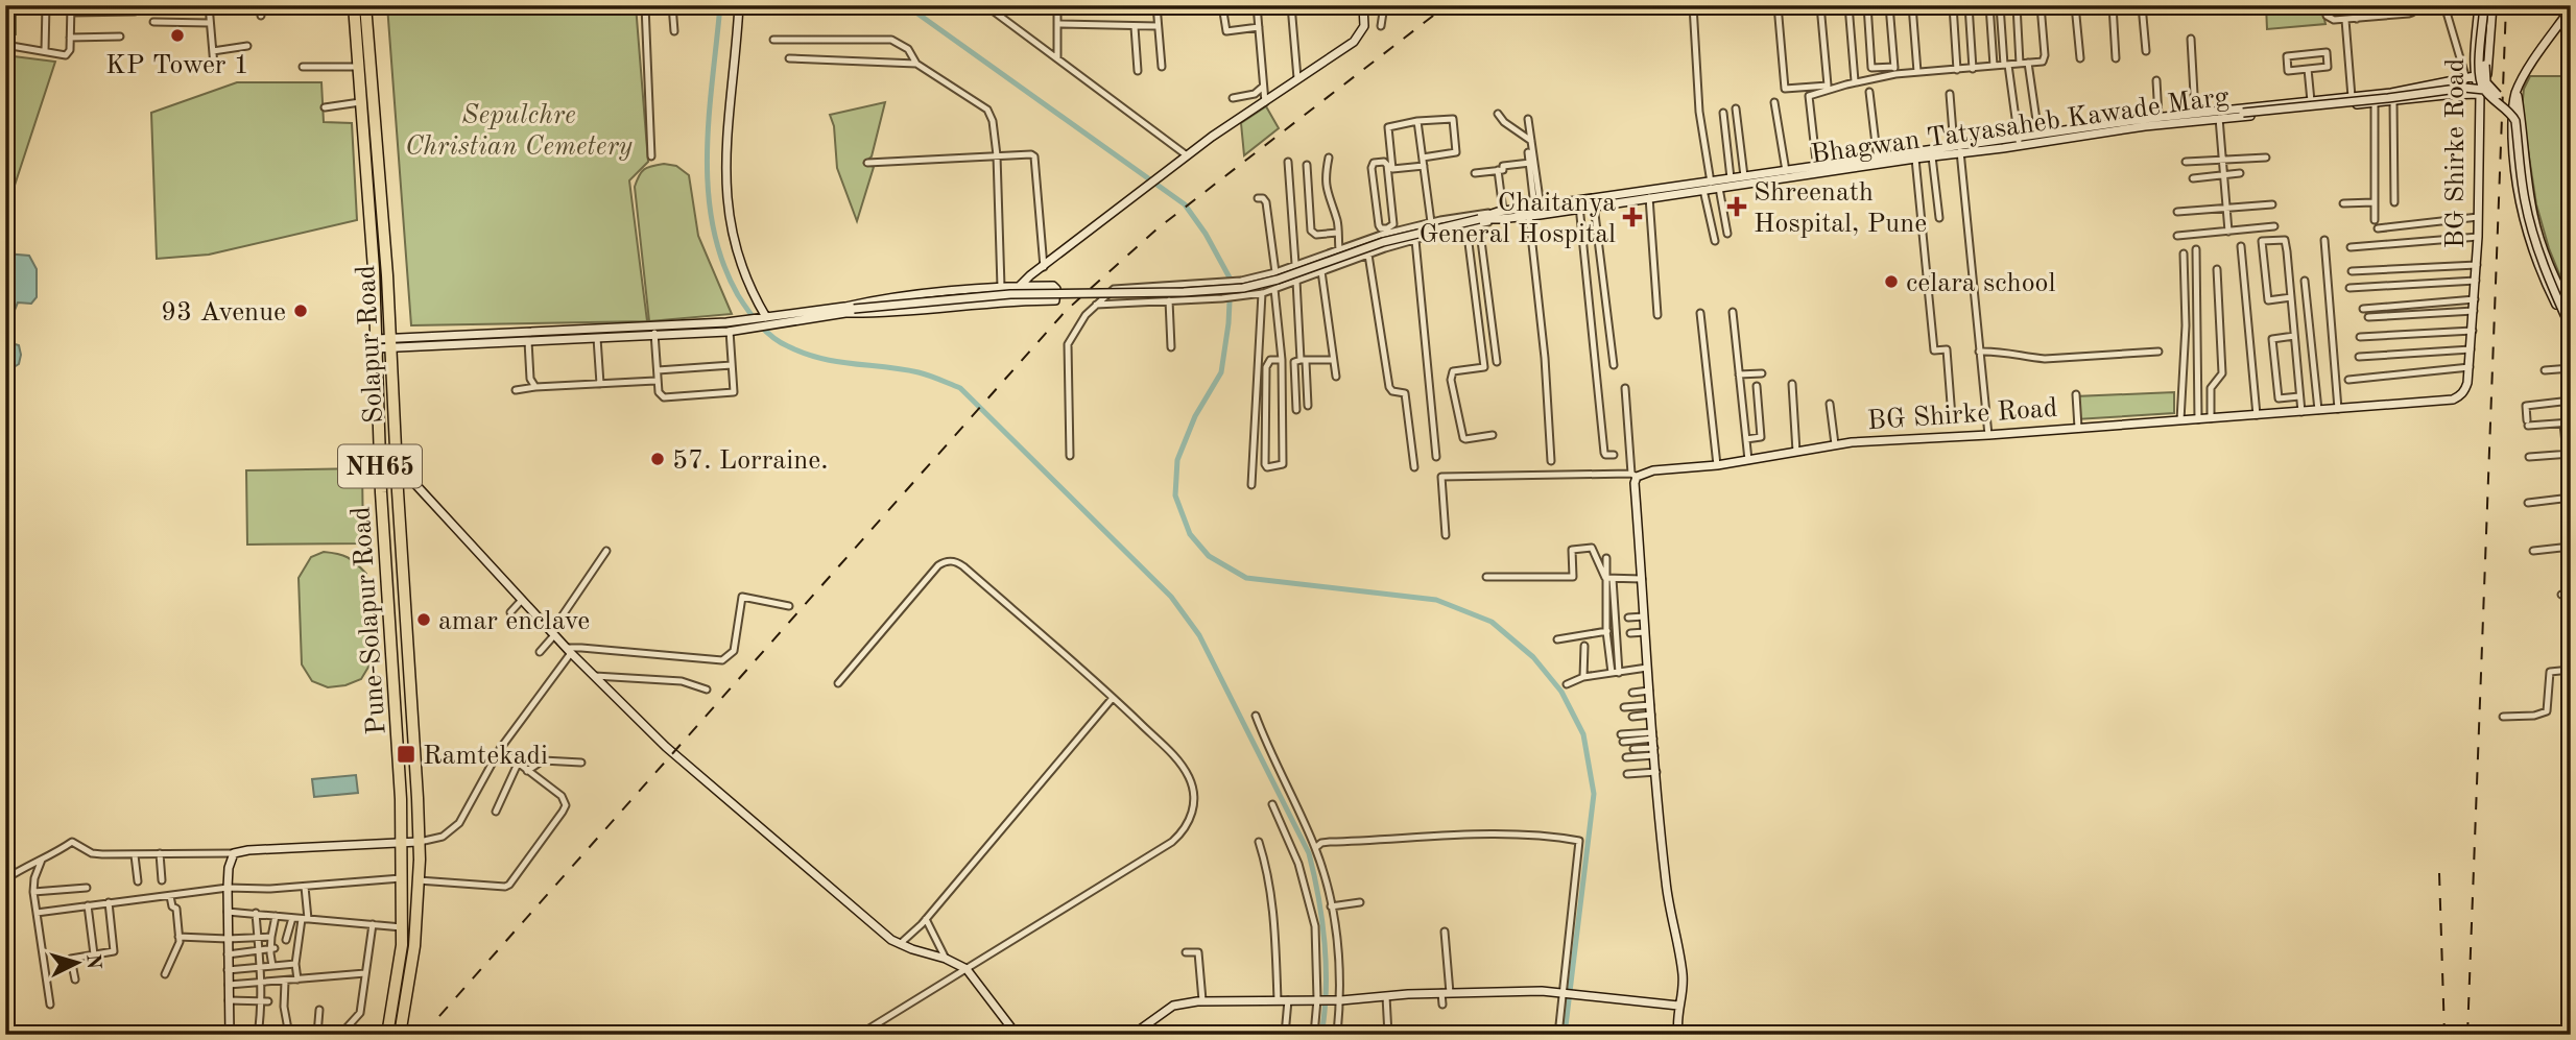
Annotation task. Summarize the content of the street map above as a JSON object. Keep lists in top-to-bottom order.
{
  "streets": {
    "highway": ["Solapur Road", "NH65", "Pune-Solapur Road"],
    "street": ["Bhagwan Tatyasaheb Kawade Marg", "BG Shirke Road"]
  },
  "crossings": [
    ["Bhagwan Tatyasaheb Kawade Marg", "BG Shirke Road"],
    ["Bhagwan Tatyasaheb Kawade Marg", "Solapur Road"],
    ["Bhagwan Tatyasaheb Kawade Marg", "Pune-Solapur Road"],
    ["NH65", "Pune-Solapur Road"]
  ],
  "parks": ["Sepulchre Christian Cemetery"],
  "places": {
    "other": [
      "KP Tower 1",
      "celara school",
      "93 Avenue",
      "57. Lorraine.",
      "amar enclave"
    ],
    "health": ["Shreenath Hospital, Pune", "Chaitanya General Hospital"],
    "transit": ["Ramtekadi"]
  },
  "north": "right"
}
